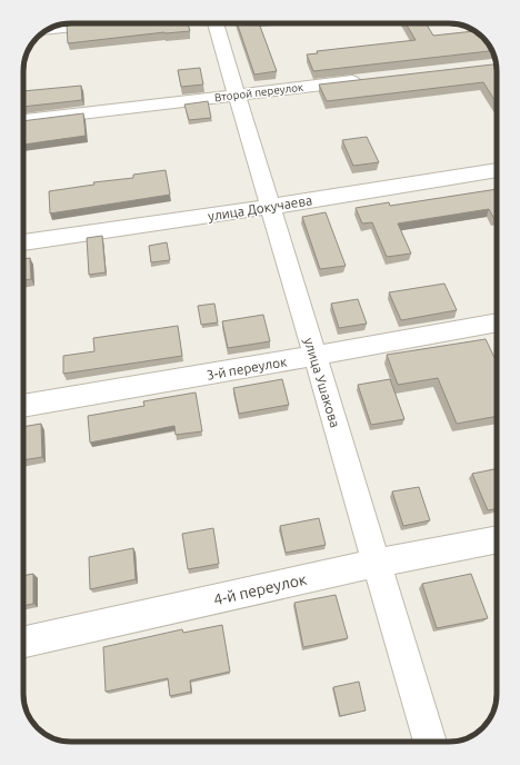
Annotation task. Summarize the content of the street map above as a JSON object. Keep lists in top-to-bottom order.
{
  "streets": {
    "street": [
      "Второй переулок",
      "улица Докучаева",
      "3-й переулок",
      "улица Ушакова",
      "4-й переулок"
    ]
  },
  "crossings": [
    ["Второй переулок", "улица Ушакова"],
    ["улица Докучаева", "улица Ушакова"],
    ["3-й переулок", "улица Ушакова"],
    ["улица Ушакова", "4-й переулок"]
  ]
}
